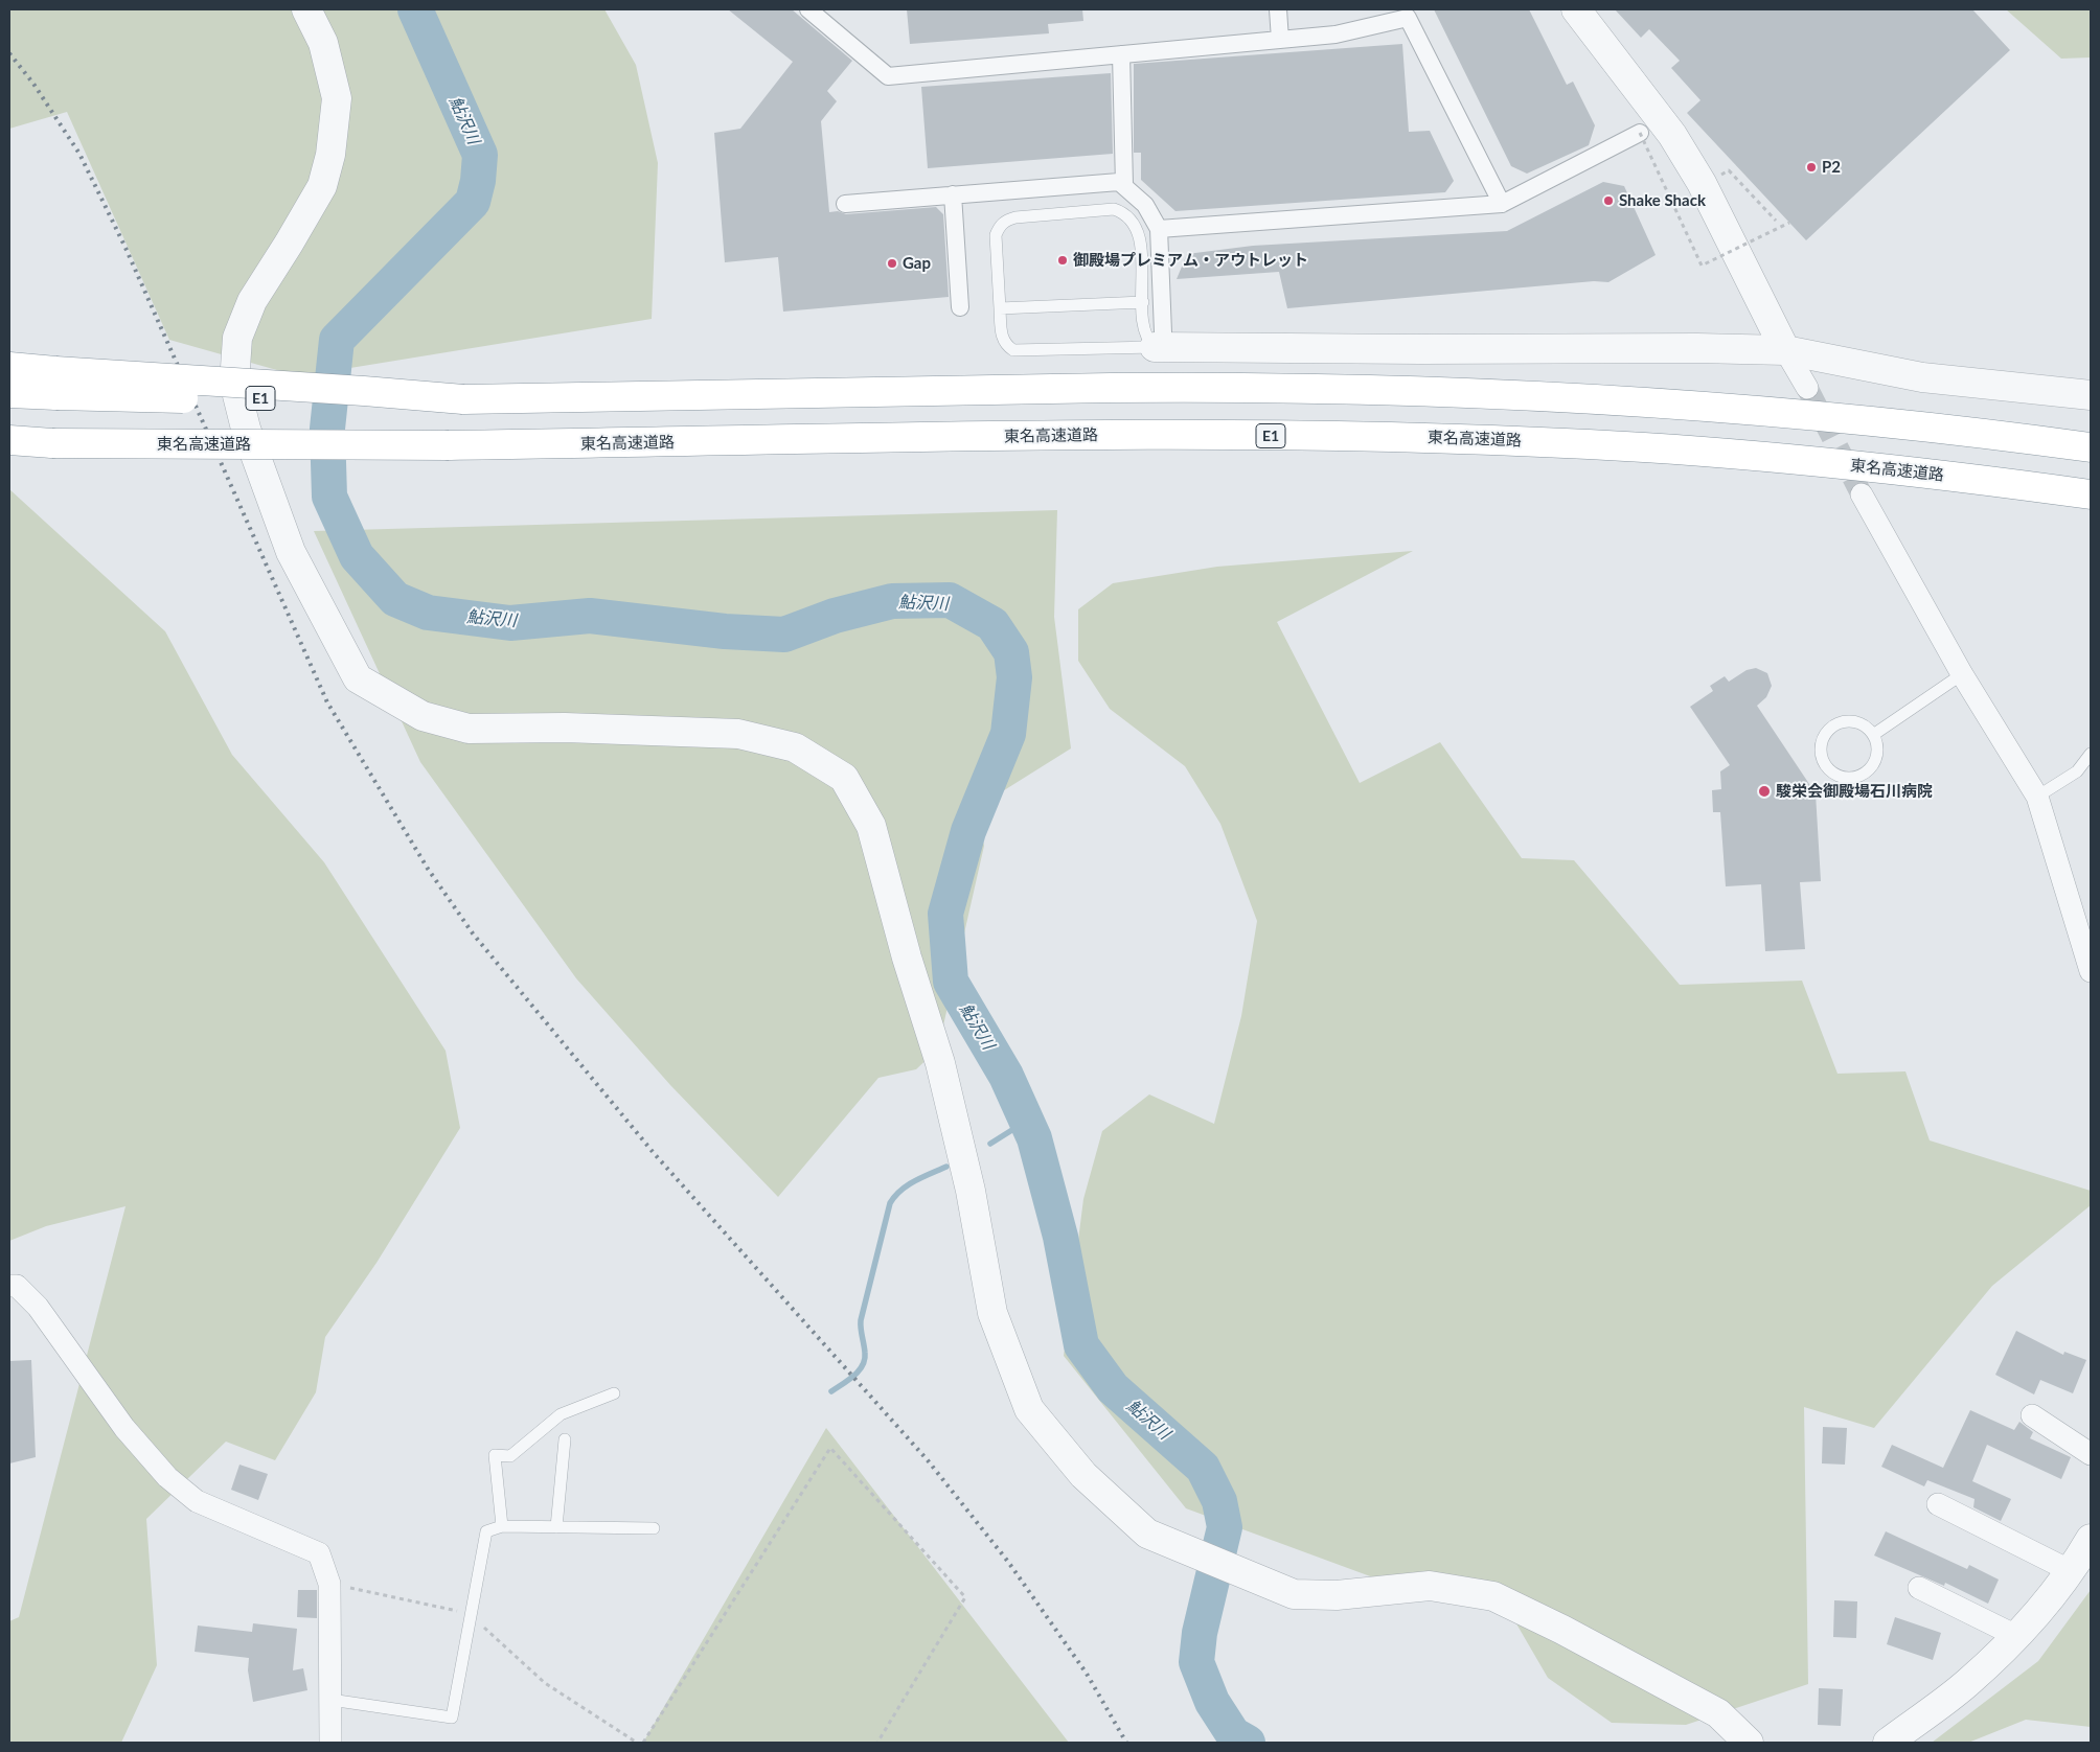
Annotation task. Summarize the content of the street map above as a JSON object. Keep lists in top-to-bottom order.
{
  "streets": {
    "highway": ["E1", "東名高速道路"]
  },
  "water": ["鮎沢川"],
  "places": [
    "P2",
    "Shake Shack",
    "御殿場プレミアム・アウトレット",
    "Gap",
    "駿栄会御殿場石川病院"
  ]
}
